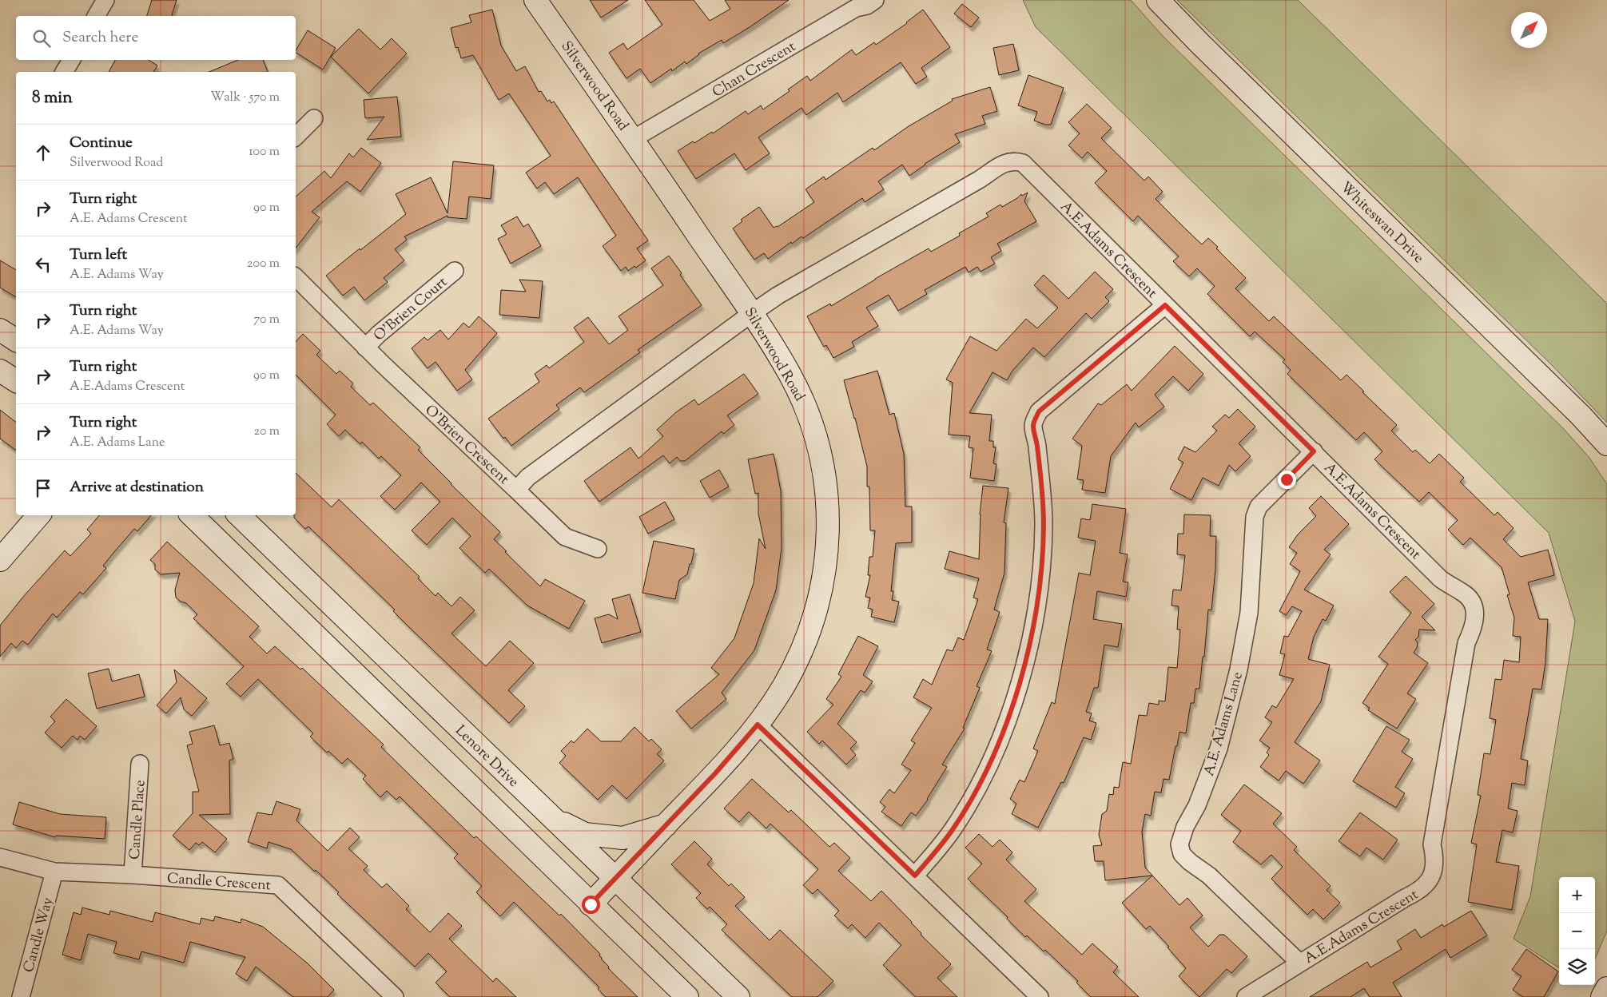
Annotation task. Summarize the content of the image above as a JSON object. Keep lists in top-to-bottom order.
{
  "streets": {
    "street": [
      "Chan Crescent",
      "Silverwood Road",
      "Whiteswan Drive",
      "A.E.Adams Crescent",
      "O'Brien Court",
      "O'Brien Crescent",
      "A.E. Adams Lane",
      "Lenore Drive",
      "Candle Place",
      "Candle Crescent",
      "Candle Way"
    ]
  },
  "crossings": [
    ["Chan Crescent", "Silverwood Road"],
    ["Silverwood Road", "A.E.Adams Crescent"],
    ["Silverwood Road", "O'Brien Crescent"],
    ["Silverwood Road", "Lenore Drive"],
    ["A.E.Adams Crescent", "O'Brien Crescent"],
    ["A.E.Adams Crescent", "A.E. Adams Lane"],
    ["O'Brien Court", "O'Brien Crescent"],
    ["Candle Place", "Candle Crescent"],
    ["Candle Crescent", "Candle Way"]
  ],
  "north": "top right",
  "page": {
    "search": "Search here",
    "heading": ["8 min", "Walk · 570 m"],
    "list": [
      ["Continue", "Silverwood Road", "100 m"],
      ["Turn right", "A.E. Adams Crescent", "90 m"],
      ["Turn left", "A.E. Adams Way", "200 m"],
      ["Turn right", "A.E. Adams Way", "70 m"],
      ["Turn right", "A.E.Adams Crescent", "90 m"],
      ["Turn right", "A.E. Adams Lane", "20 m"],
      "Arrive at destination"
    ],
    "map_buttons": ["+", "−"]
  }
}
